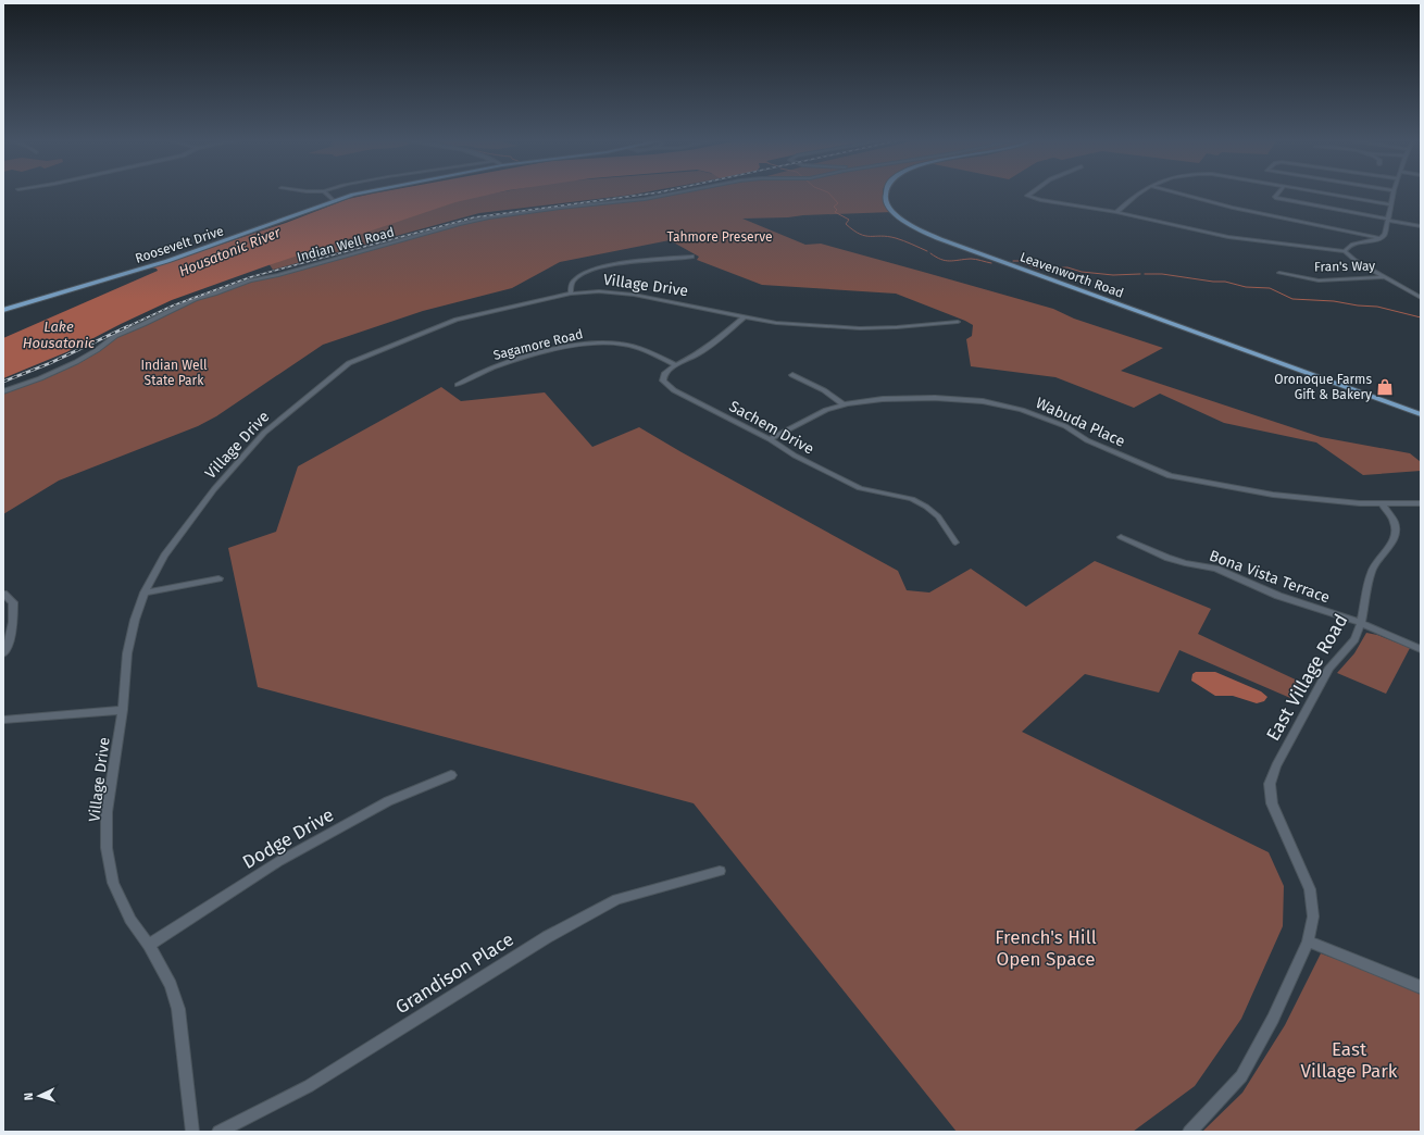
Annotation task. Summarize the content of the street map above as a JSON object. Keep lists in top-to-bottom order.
{
  "streets": {
    "main road": ["Roosevelt Drive", "Leavenworth Road"],
    "street": [
      "Indian Well Road",
      "Fran's Way",
      "Village Drive",
      "Sagamore Road",
      "Wabuda Place",
      "Sachem Drive",
      "Bona Vista Terrace",
      "East Village Road",
      "Dodge Drive",
      "Grandison Place"
    ]
  },
  "crossings": [
    ["Village Drive", "Sachem Drive"],
    ["Village Drive", "Dodge Drive"],
    ["Sagamore Road", "Sachem Drive"],
    ["Wabuda Place", "Sachem Drive"],
    ["Wabuda Place", "East Village Road"],
    ["Bona Vista Terrace", "East Village Road"]
  ],
  "water": ["Housatonic River", "Lake Housatonic"],
  "parks": [
    "Tahmore Preserve",
    "Indian Well State Park",
    "French's Hill Open Space",
    "East Village Park"
  ],
  "places": {
    "shop": ["Oronoque Farms Gift & Bakery"]
  },
  "north": "left"
}
